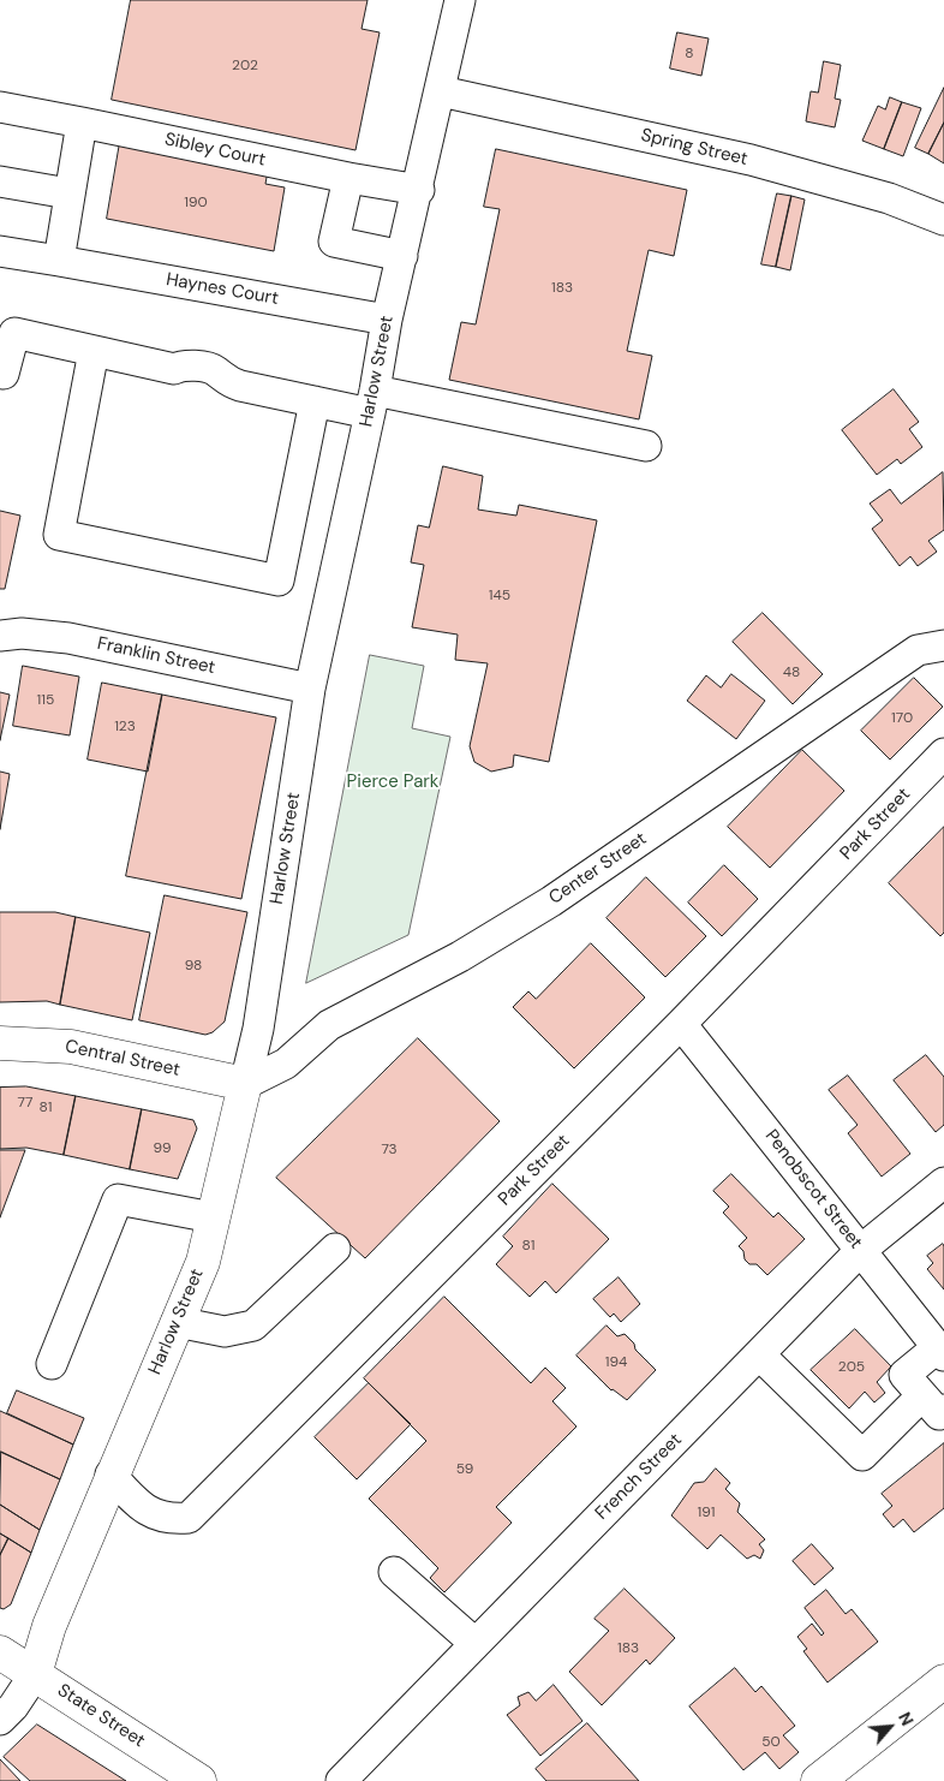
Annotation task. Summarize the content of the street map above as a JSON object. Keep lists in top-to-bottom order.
{
  "streets": {
    "main road": ["Harlow Street", "Central Street", "State Street"],
    "street": [
      "Spring Street",
      "Sibley Court",
      "Haynes Court",
      "Franklin Street",
      "Park Street",
      "Center Street",
      "Penobscot Street",
      "French Street"
    ]
  },
  "crossings": [
    ["Spring Street", "Harlow Street"],
    ["Sibley Court", "Harlow Street"],
    ["Haynes Court", "Harlow Street"],
    ["Harlow Street", "Franklin Street"],
    ["Harlow Street", "Park Street"],
    ["Harlow Street", "Center Street"],
    ["Harlow Street", "Central Street"],
    ["Harlow Street", "State Street"],
    ["Park Street", "Penobscot Street"],
    ["Center Street", "Central Street"],
    ["Penobscot Street", "French Street"]
  ],
  "parks": ["Pierce Park"],
  "house_numbers": [
    "8",
    "202",
    "190",
    "183",
    "145",
    "48",
    "115",
    "170",
    "123",
    "98",
    "77",
    "81",
    "99",
    "73",
    "81",
    "194",
    "205",
    "59",
    "191",
    "183",
    "50"
  ],
  "north": "top right"
}
